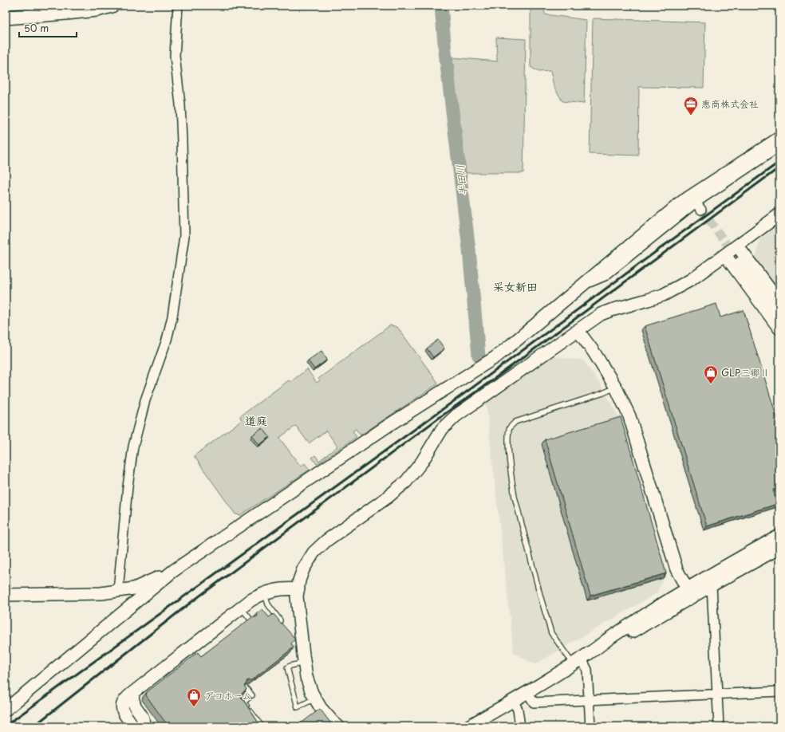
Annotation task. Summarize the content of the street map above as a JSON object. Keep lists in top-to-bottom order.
{
  "districts": ["采女新田", "道庭"],
  "water": ["半田川"],
  "places": {
    "office": ["恵商株式会社"],
    "shop": ["GLP三郷Ⅱ", "デコホーム"]
  },
  "scale_bar": "50 m"
}
